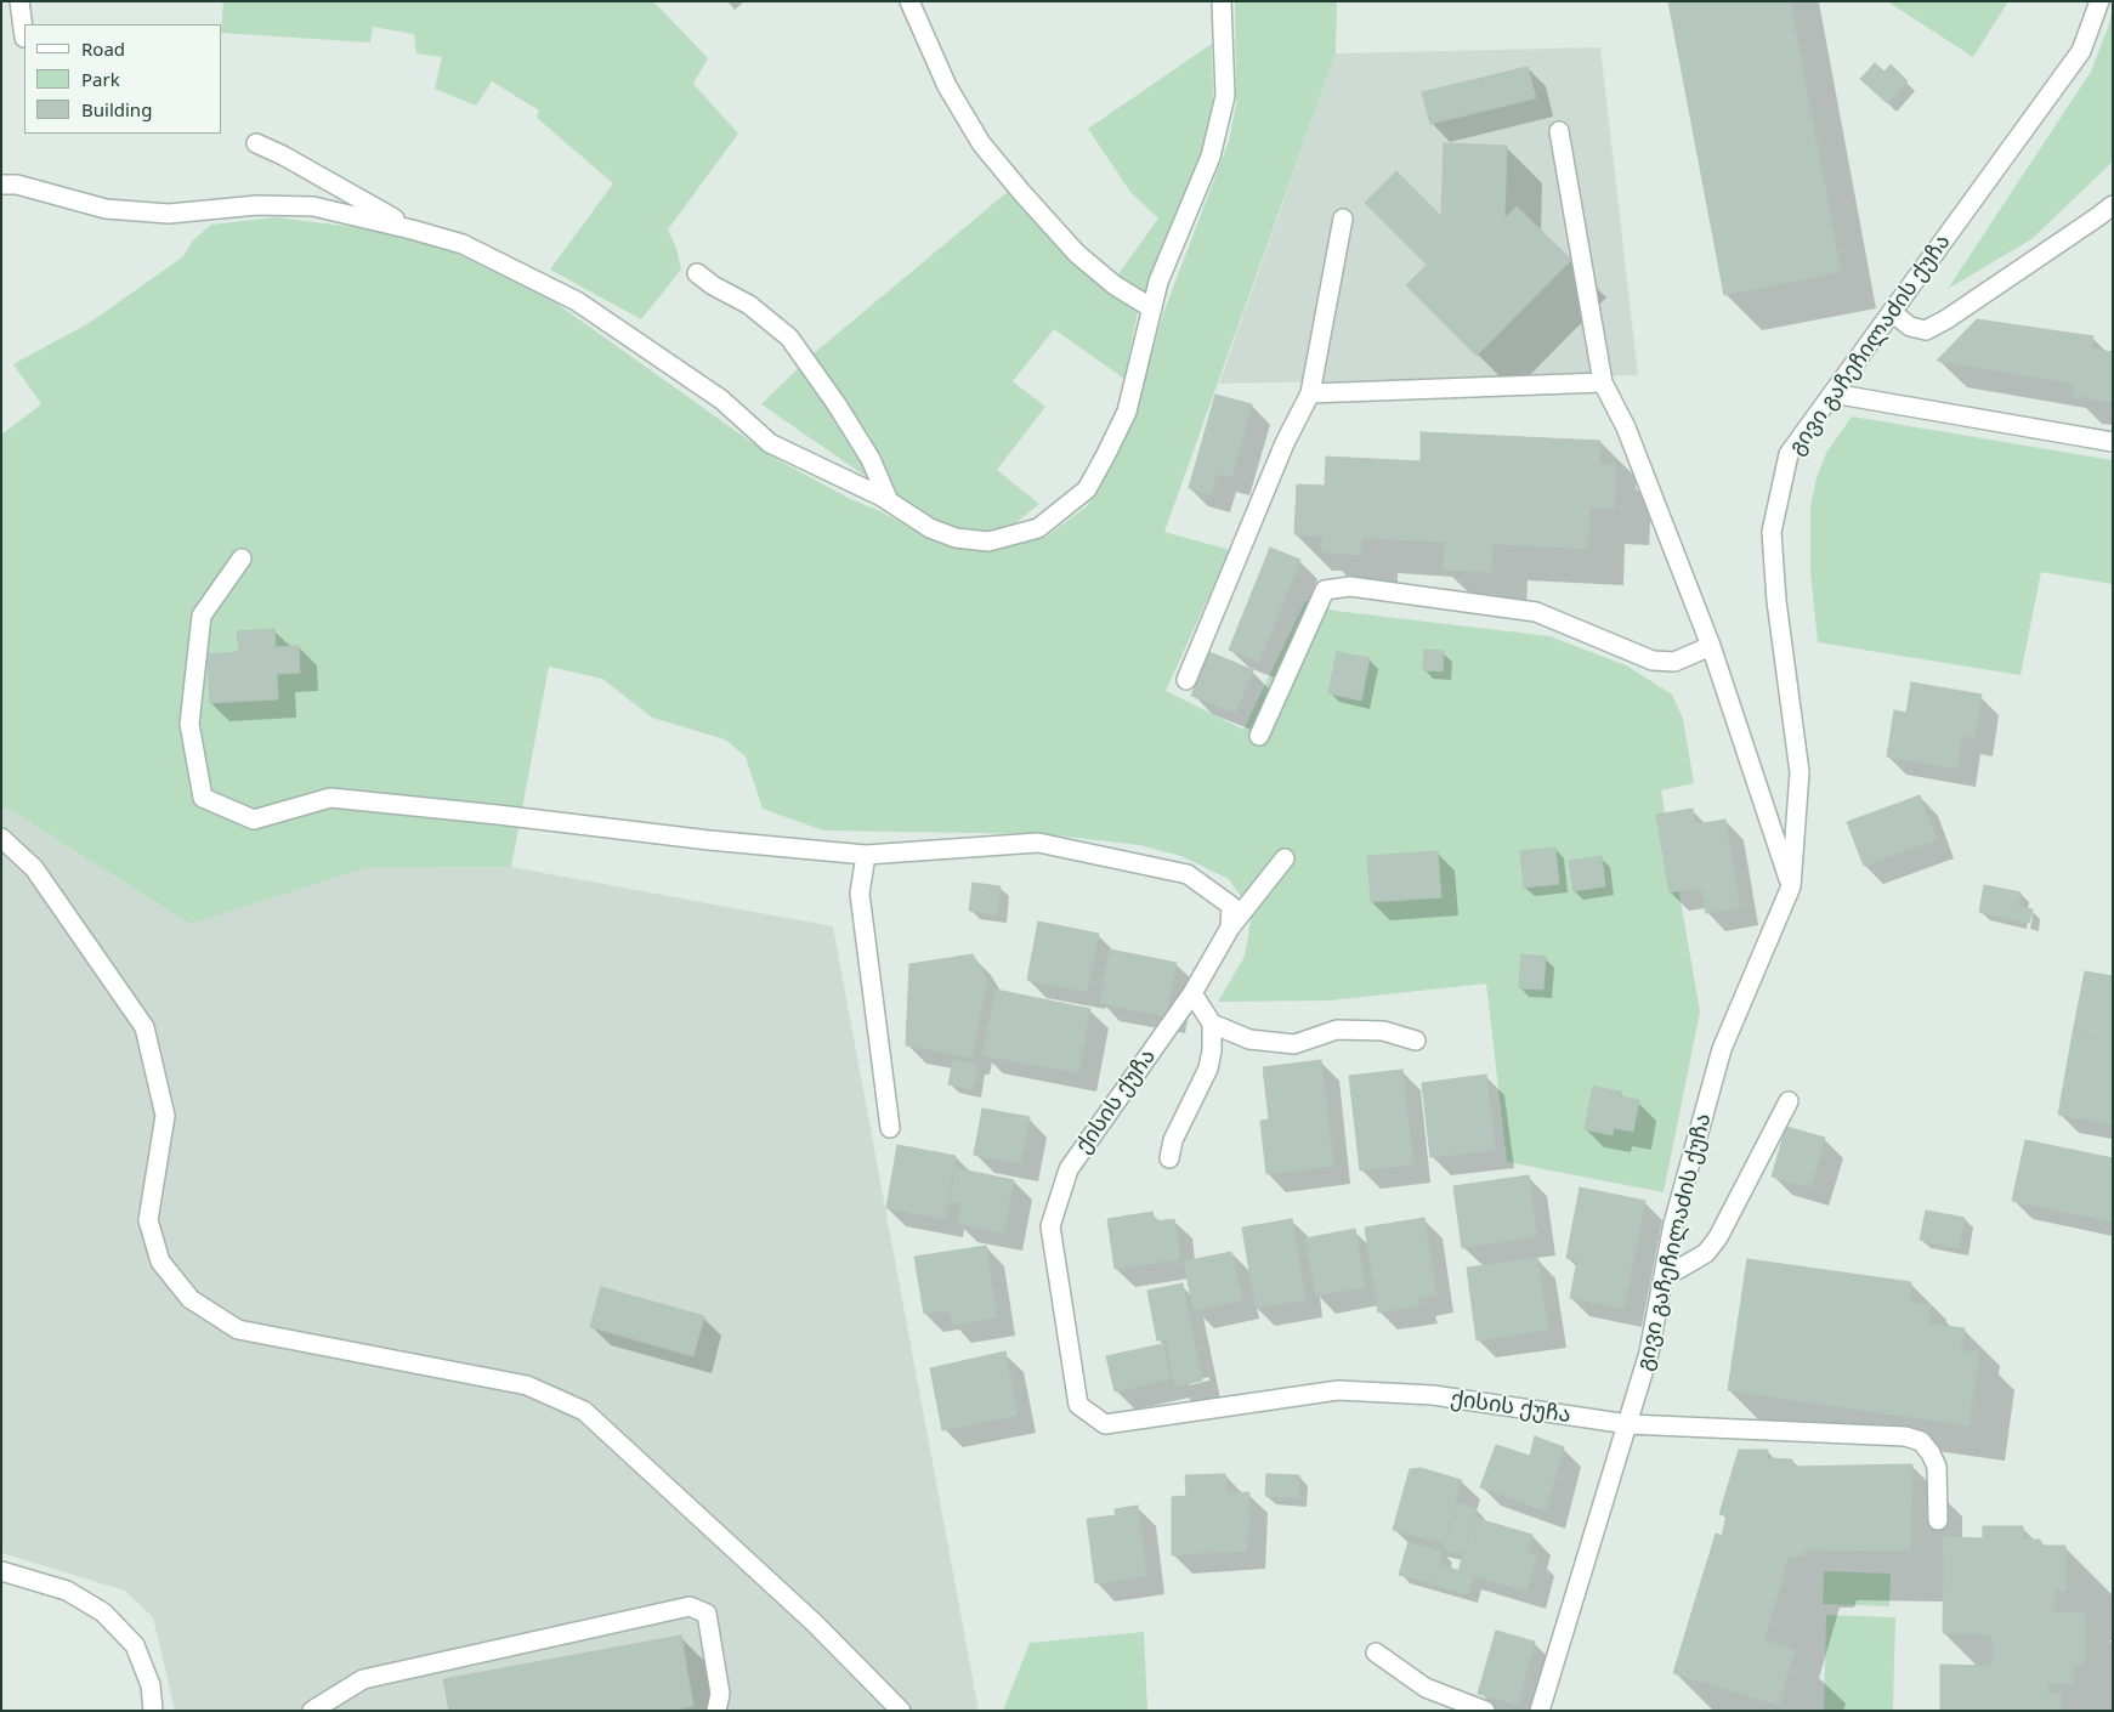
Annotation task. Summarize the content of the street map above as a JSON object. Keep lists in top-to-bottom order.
{
  "streets": {
    "street": ["გივი გაჩეჩილაძის ქუჩა", "ქისის ქუჩა"]
  },
  "crossings": [
    ["გივი გაჩეჩილაძის ქუჩა", "ქისის ქუჩა"]
  ],
  "legend": ["Road", "Park", "Building"]
}
